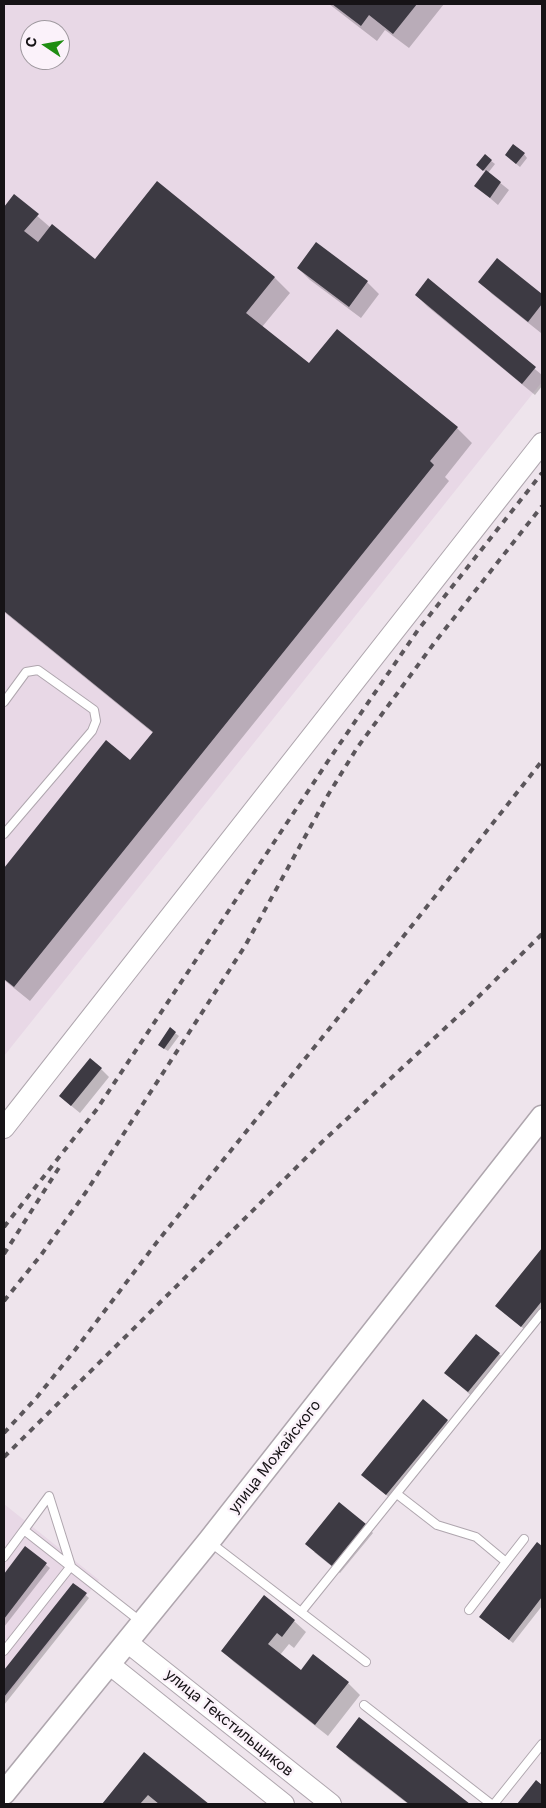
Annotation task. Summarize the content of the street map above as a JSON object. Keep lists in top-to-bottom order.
{
  "streets": {
    "main road": ["улица Можайского"],
    "street": ["улица Текстильщиков"]
  },
  "crossings": [
    ["улица Можайского", "улица Текстильщиков"]
  ],
  "north": "left"
}
